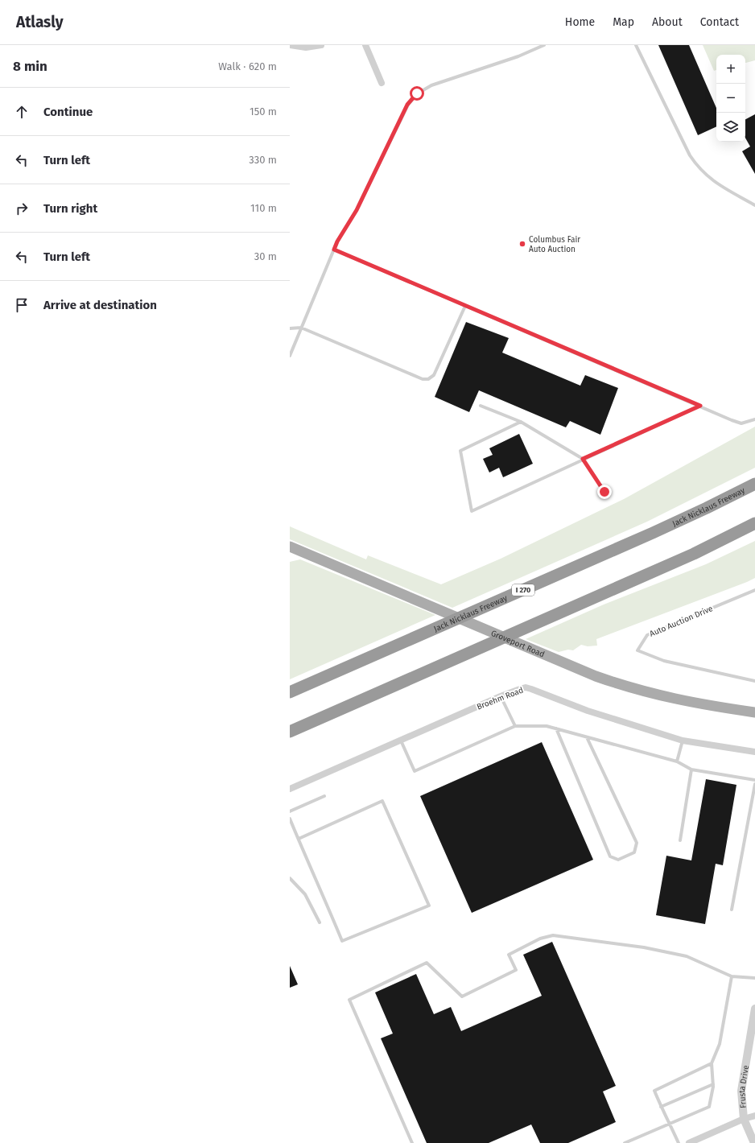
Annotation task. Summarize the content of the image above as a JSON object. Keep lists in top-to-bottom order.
{
  "streets": {
    "highway": ["Jack Nicklaus Freeway", "I 270"],
    "main road": ["Groveport Road"],
    "street": ["Broehm Road", "Frusta Drive"],
    "lane": ["Auto Auction Drive"]
  },
  "places": ["Columbus Fair Auto Auction"],
  "page": {
    "header": "Atlasly",
    "nav": [
      "Home",
      "Map",
      "About",
      "Contact"
    ],
    "heading": ["8 min", "Walk · 620 m"],
    "map_buttons": ["+", "−"],
    "list": [
      ["Continue", "150 m"],
      ["Turn left", "330 m"],
      ["Turn right", "110 m"],
      ["Turn left", "30 m"],
      "Arrive at destination"
    ]
  }
}
